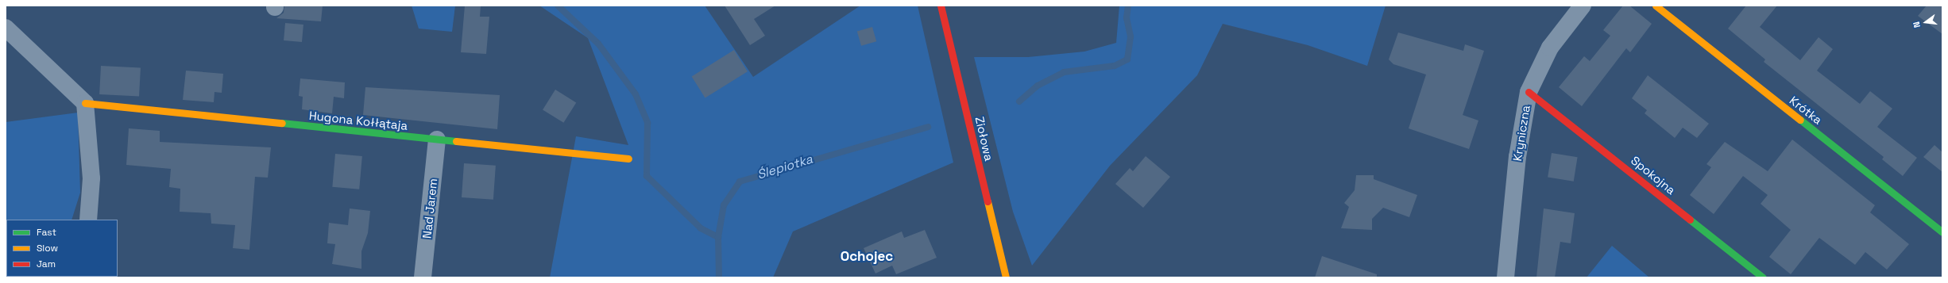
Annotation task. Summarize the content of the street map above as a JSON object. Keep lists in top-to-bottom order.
{
  "streets": {
    "street": [
      "Krótka",
      "Hugona Kołłątaja",
      "Kryniczna",
      "Ziołowa",
      "Spokojna",
      "Nad Jarem"
    ]
  },
  "crossings": [
    ["Hugona Kołłątaja", "Nad Jarem"],
    ["Kryniczna", "Spokojna"]
  ],
  "districts": ["Ochojec"],
  "water": ["Ślepiotka"],
  "legend": ["Fast", "Slow", "Jam"],
  "north": "left"
}
